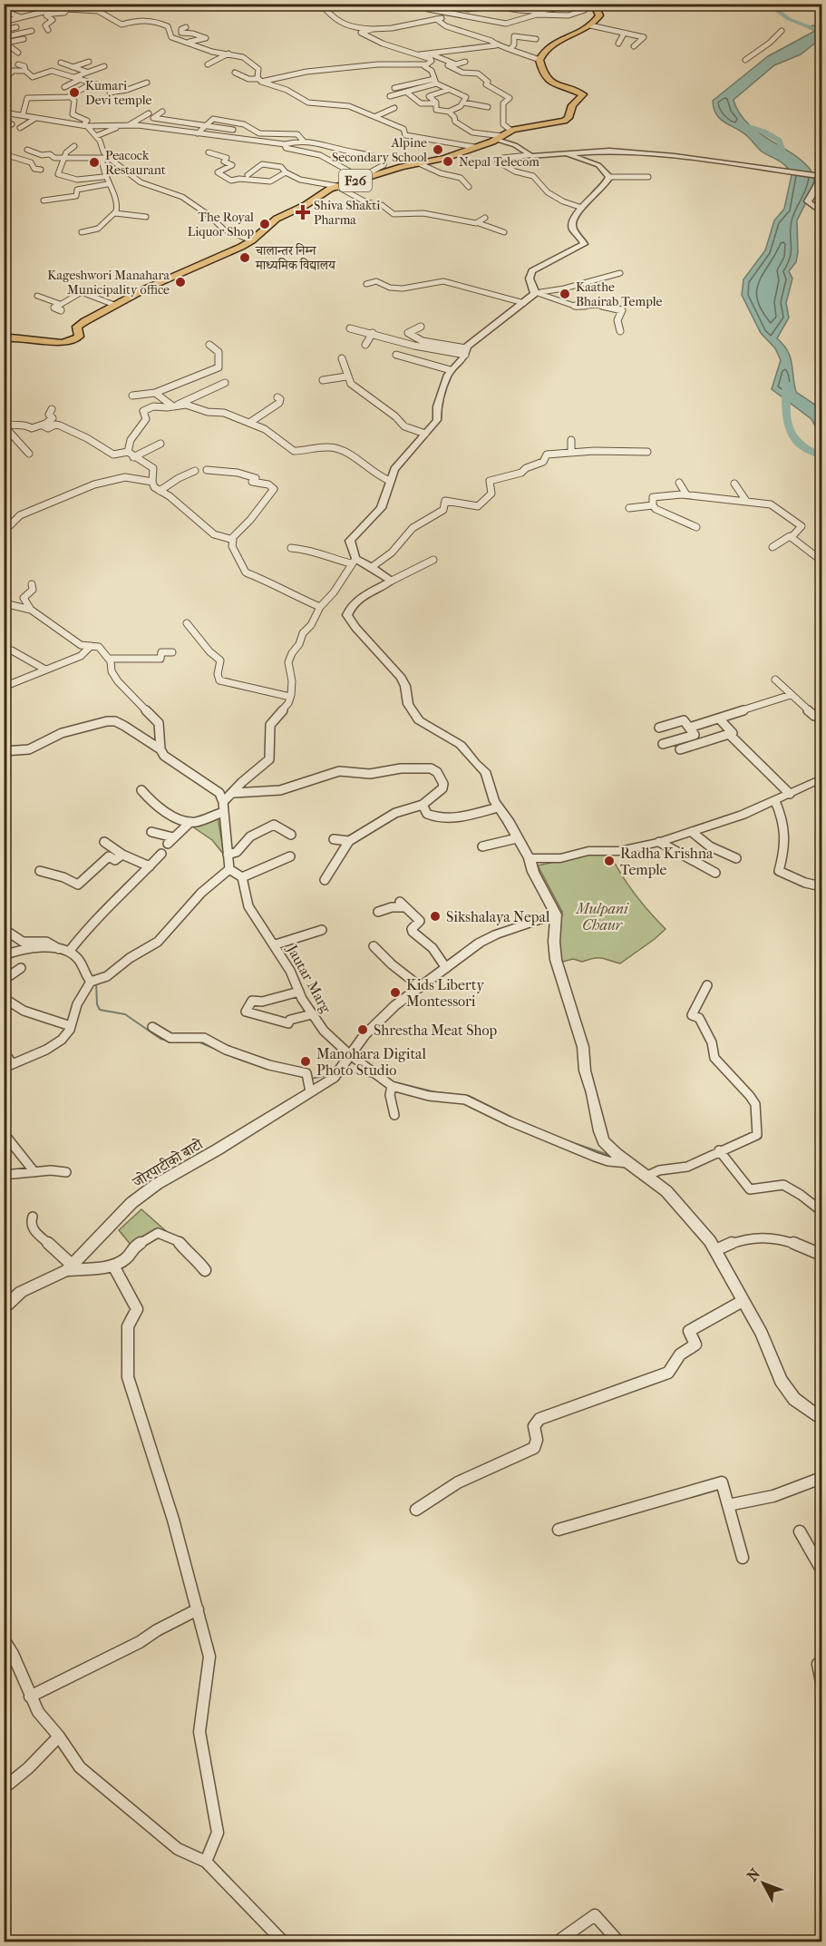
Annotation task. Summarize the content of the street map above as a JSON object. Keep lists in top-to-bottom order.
{
  "streets": {
    "main road": ["F26"],
    "street": ["Jautar Marg", "जोरपाटीको बाटो"]
  },
  "crossings": [
    ["Jautar Marg", "जोरपाटीको बाटो"]
  ],
  "parks": ["Mulpani Chaur"],
  "places": {
    "other": [
      "Kumari Devi temple",
      "Alpine Secondary School",
      "Nepal Telecom",
      "Peacock Restaurant",
      "The Royal Liquor Shop",
      "चालान्तर निम्न माध्यमिक विद्यालय",
      "Kageshwori Manahara Municipality office",
      "Kaathe Bhairab Temple",
      "Radha Krishna Temple",
      "Sikshalaya Nepal",
      "Kids Liberty Montessori",
      "Shrestha Meat Shop",
      "Manohara Digital Photo Studio"
    ],
    "health": ["Shiva Shakti Pharma"]
  },
  "north": "top left"
}
